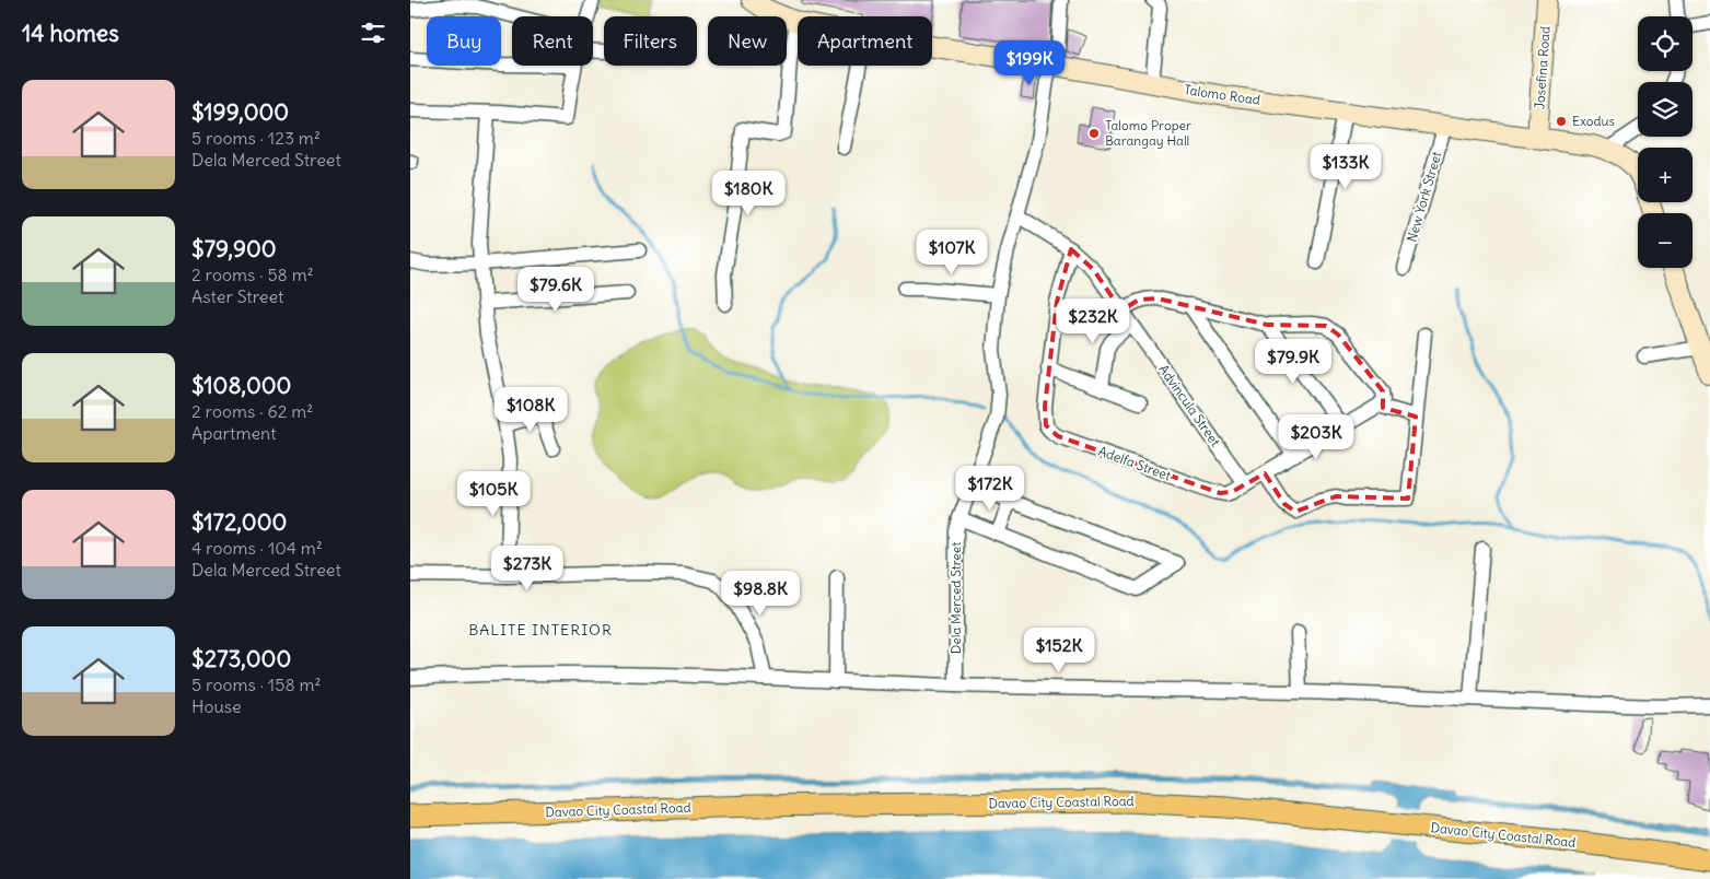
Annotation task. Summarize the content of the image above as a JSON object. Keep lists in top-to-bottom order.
{
  "streets": {
    "main road": ["Davao City Coastal Road"],
    "street": [
      "Josefina Road",
      "Talomo Road",
      "New York Street",
      "Advincula Street",
      "Adelfa Street",
      "Dela Merced Street"
    ]
  },
  "crossings": [
    ["Josefina Road", "Talomo Road"],
    ["Talomo Road", "New York Street"],
    ["Talomo Road", "Dela Merced Street"],
    ["Advincula Street", "Adelfa Street"],
    ["Advincula Street", "Dela Merced Street"]
  ],
  "districts": ["BALITE INTERIOR"],
  "places": ["Exodus", "Talomo Proper Barangay Hall"],
  "page": {
    "heading": "14 homes",
    "map_buttons": ["+", "−"],
    "chip": [
      "Buy",
      "Rent",
      "Filters",
      "New",
      "Apartment"
    ],
    "price": [
      "$199K",
      "$133K",
      "$180K",
      "$107K",
      "$79.6K",
      "$232K",
      "$79.9K",
      "$108K",
      "$203K",
      "$172K",
      "$105K",
      "$273K",
      "$98.8K",
      "$152K"
    ],
    "list": [
      {
        "name": "$199,000",
        "note": "5 rooms · 123 m² · Dela Merced Street"
      },
      {
        "name": "$79,900",
        "note": "2 rooms · 58 m² · Aster Street"
      },
      {
        "name": "$108,000",
        "note": "2 rooms · 62 m² · Apartment"
      },
      {
        "name": "$172,000",
        "note": "4 rooms · 104 m² · Dela Merced Street"
      },
      {
        "name": "$273,000",
        "note": "5 rooms · 158 m² · House"
      }
    ]
  }
}
